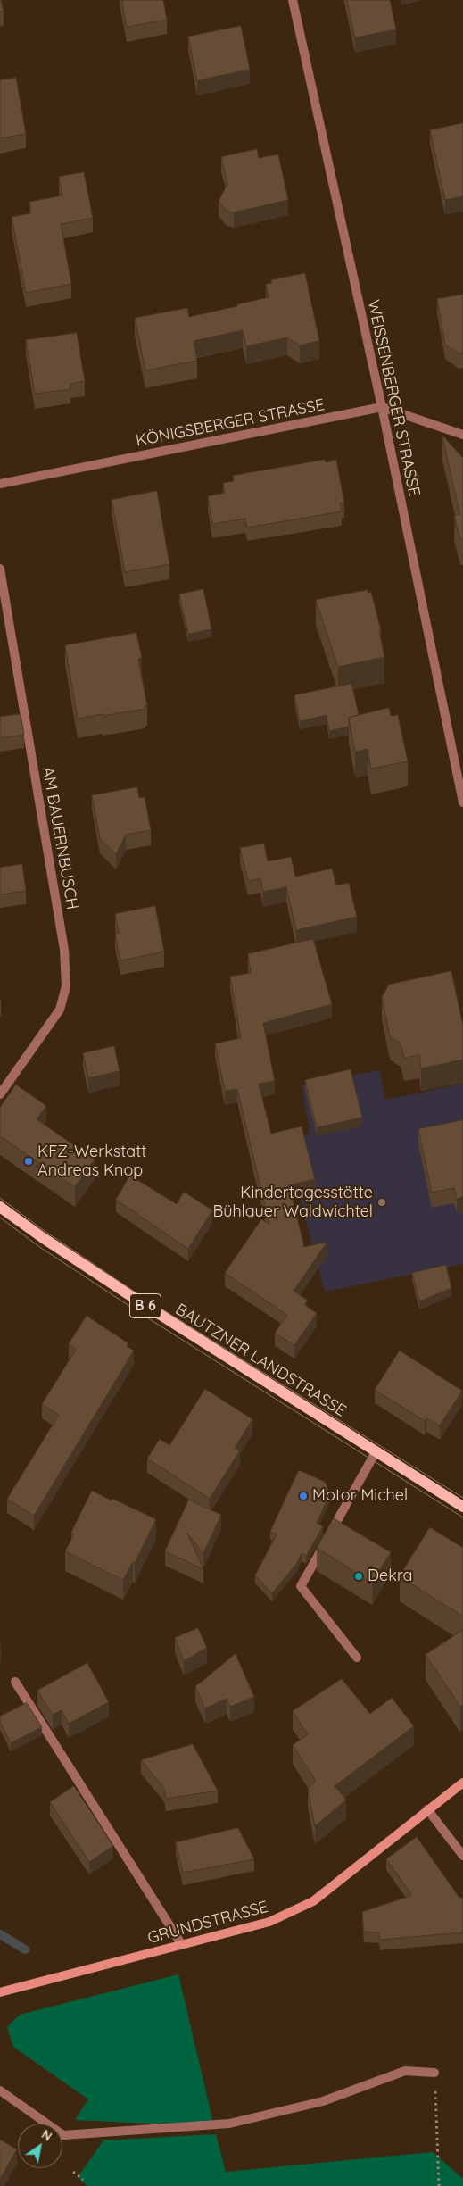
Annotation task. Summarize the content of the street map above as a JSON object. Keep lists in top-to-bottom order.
{
  "streets": {
    "main road": ["B 6", "BAUTZNER LANDSTRASSE", "GRUNDSTRASSE"],
    "street": ["WEISSENBERGER STRASSE", "KÖNIGSBERGER STRASSE", "AM BAUERNBUSCH"]
  },
  "crossings": [
    ["WEISSENBERGER STRASSE", "KÖNIGSBERGER STRASSE"]
  ],
  "places": [
    "KFZ-Werkstatt Andreas Knop",
    "Kindertagesstätte Bühlauer Waldwichtel",
    "Motor Michel",
    "Dekra"
  ],
  "north": "top right"
}
